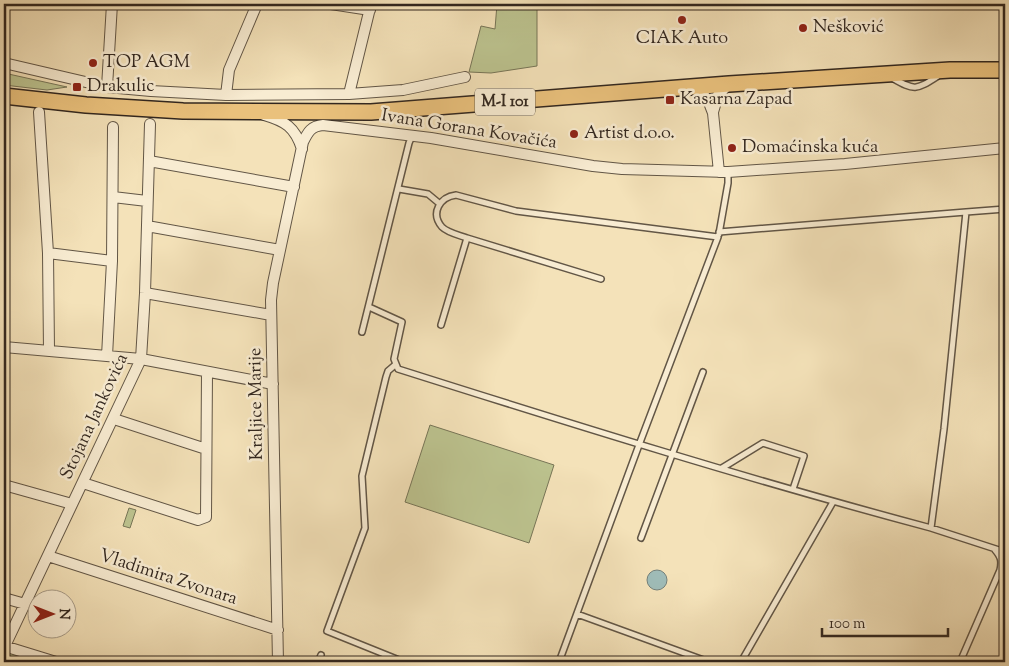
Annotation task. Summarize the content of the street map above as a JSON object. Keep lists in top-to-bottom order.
{
  "streets": {
    "main road": ["M-I 101"],
    "street": [
      "Ivana Gorana Kovačića",
      "Kraljice Marije",
      "Stojana Jankovića",
      "Vladimira Zvonara"
    ]
  },
  "crossings": [
    ["Ivana Gorana Kovačića", "Kraljice Marije"],
    ["Kraljice Marije", "Vladimira Zvonara"],
    ["Stojana Jankovića", "Vladimira Zvonara"]
  ],
  "places": {
    "other": [
      "CIAK Auto",
      "Nešković",
      "TOP AGM",
      "Artist d.o.o.",
      "Domaćinska kuća"
    ],
    "transit": ["Drakulic", "Kasarna Zapad"]
  },
  "scale_bar": "100 m",
  "north": "right"
}
